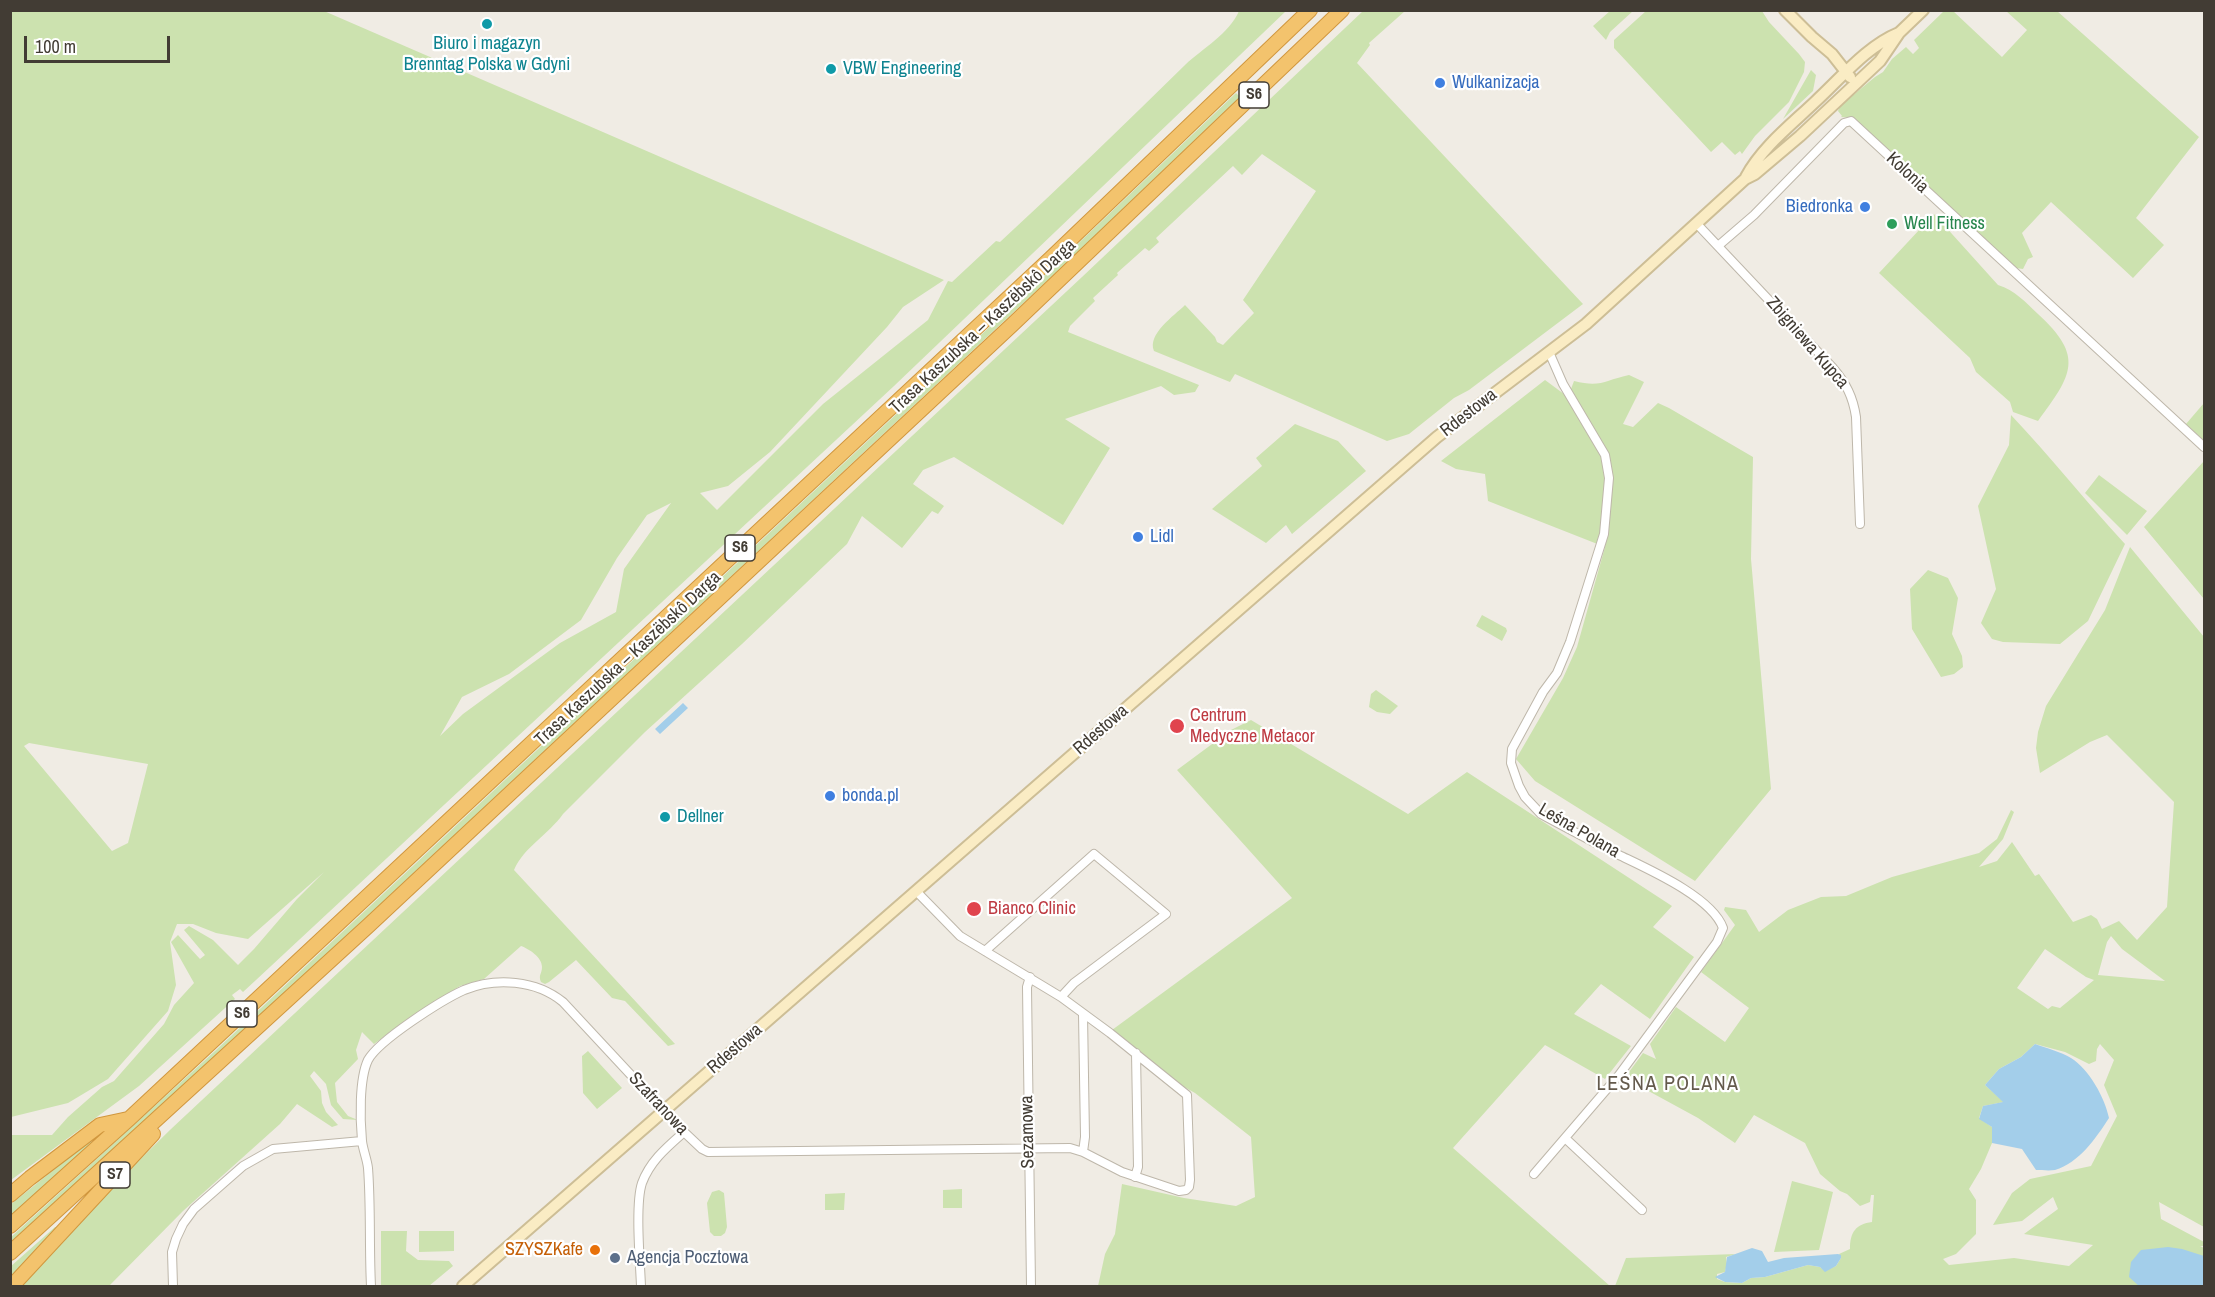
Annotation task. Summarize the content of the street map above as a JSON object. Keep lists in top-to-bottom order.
{
  "streets": {
    "highway": ["S6", "Trasa Kaszubska – Kaszëbskô Darga", "S7"],
    "street": [
      "Kolonia",
      "Zbigniewa Kupca",
      "Rdestowa",
      "Leśna Polana",
      "Szafranowa",
      "Sezamowa"
    ]
  },
  "crossings": [
    ["S6", "Trasa Kaszubska – Kaszëbskô Darga"],
    ["Kolonia", "Zbigniewa Kupca"],
    ["Trasa Kaszubska – Kaszëbskô Darga", "S7"],
    ["Zbigniewa Kupca", "Rdestowa"],
    ["Rdestowa", "Leśna Polana"],
    ["Rdestowa", "Szafranowa"],
    ["Szafranowa", "Sezamowa"]
  ],
  "districts": ["LEŚNA POLANA"],
  "places": [
    "Biuro i magazyn Brenntag Polska w Gdyni",
    "VBW Engineering",
    "Wulkanizacja",
    "Biedronka",
    "Well Fitness",
    "Lidl",
    "Centrum Medyczne Metacor",
    "bonda.pl",
    "Dellner",
    "Bianco Clinic",
    "SZYSZKafe",
    "Agencja Pocztowa"
  ],
  "scale_bar": "100 m"
}
